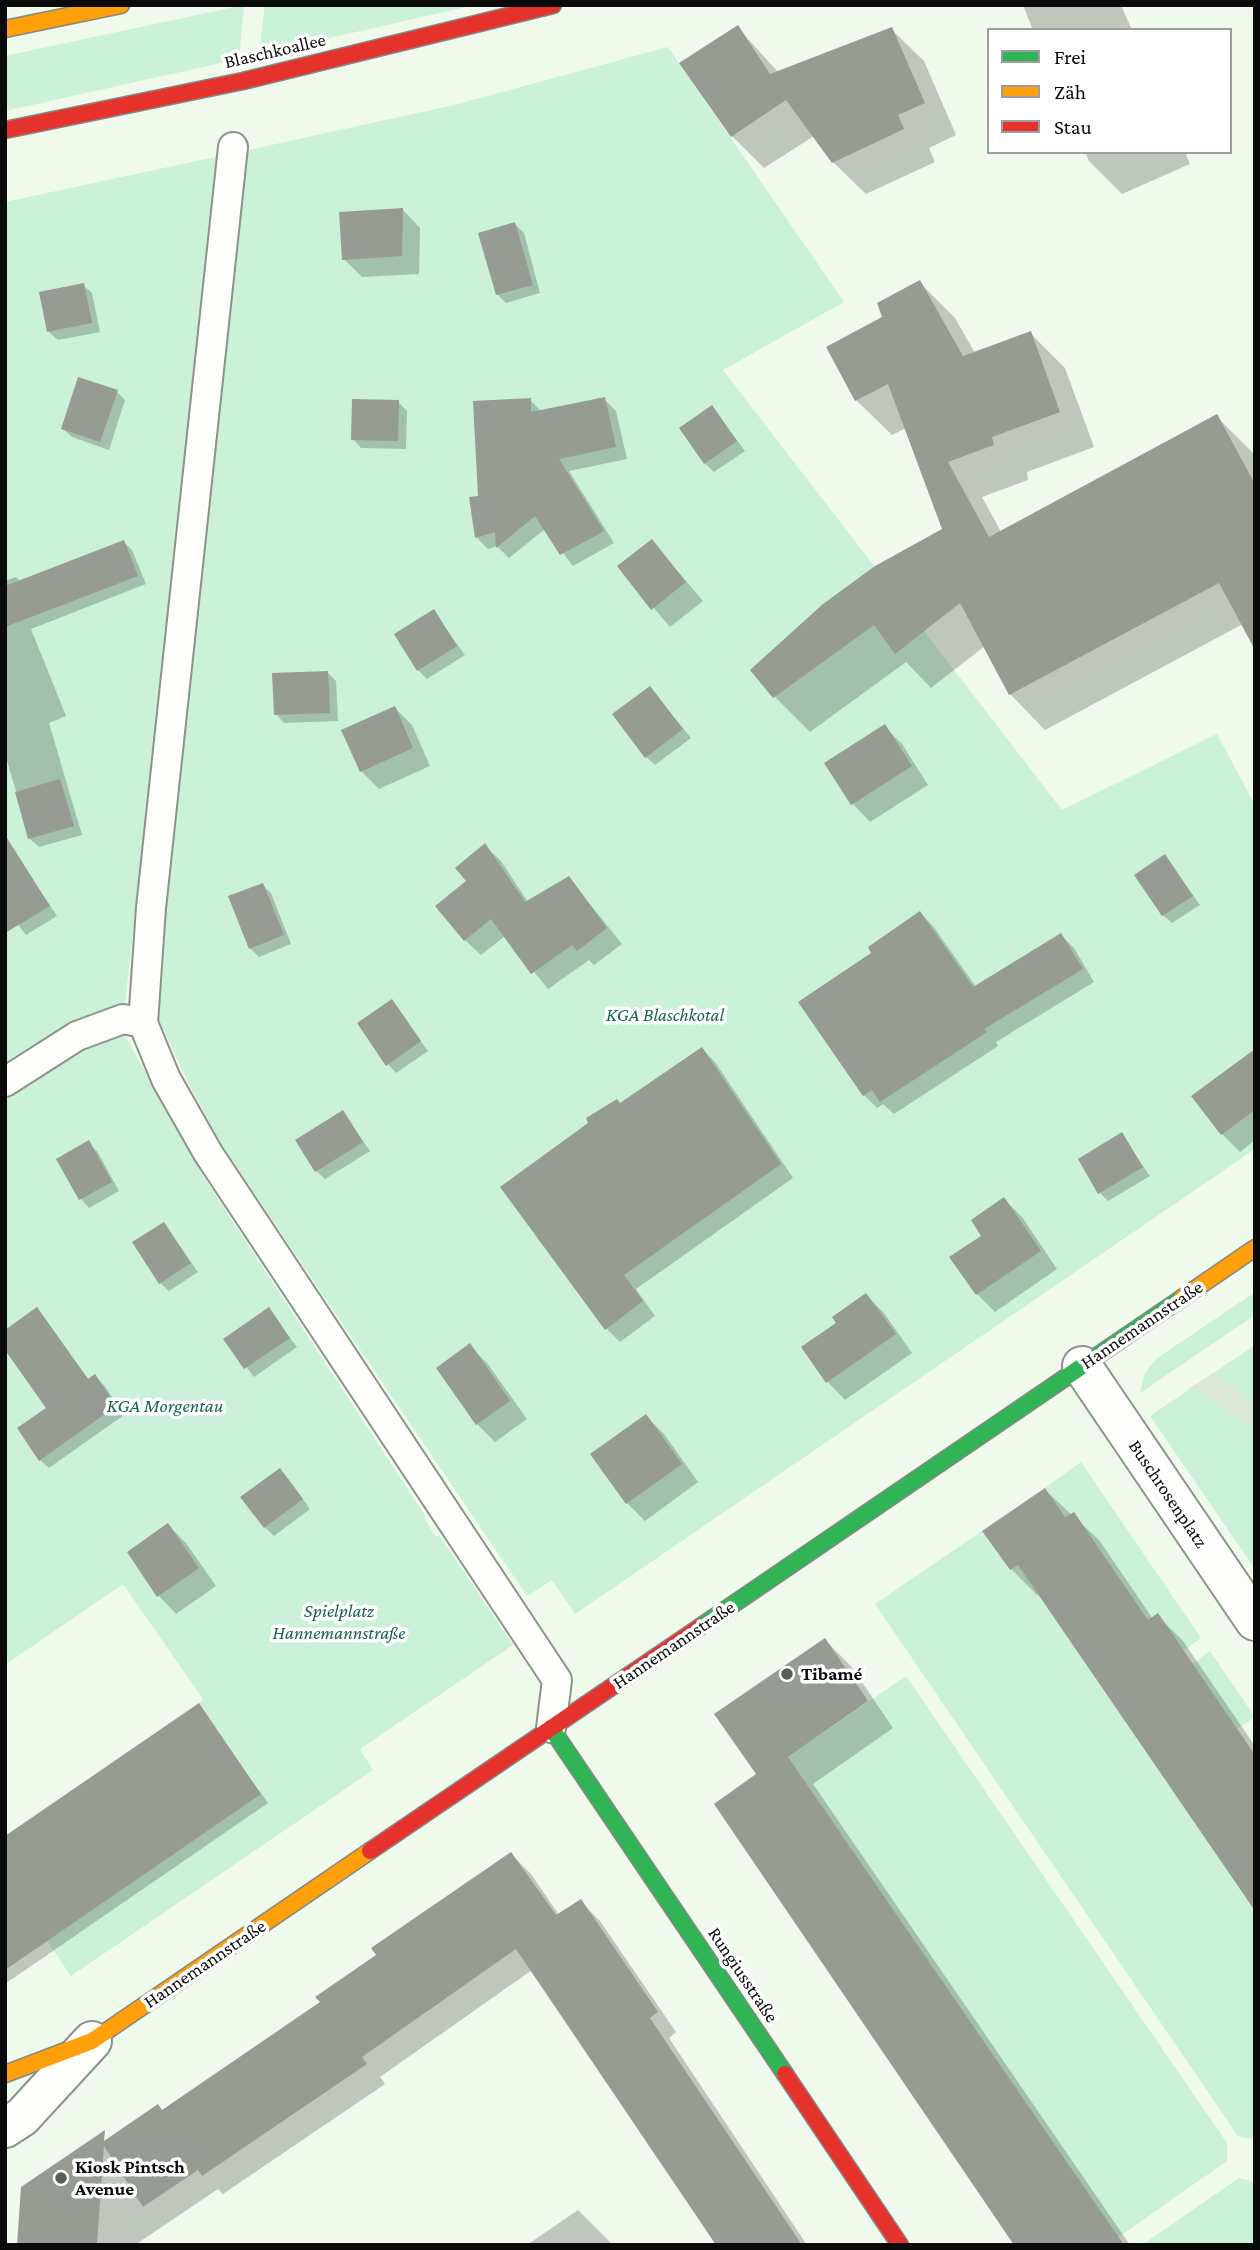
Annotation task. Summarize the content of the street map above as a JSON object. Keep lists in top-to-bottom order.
{
  "streets": {
    "street": [
      "Blaschkoallee",
      "Hannemannstraße",
      "Buschrosenplatz",
      "Rungiusstraße"
    ]
  },
  "crossings": [
    ["Hannemannstraße", "Buschrosenplatz"],
    ["Hannemannstraße", "Rungiusstraße"]
  ],
  "parks": ["KGA Blaschkotal", "KGA Morgentau", "Spielplatz Hannemannstraße"],
  "places": ["Tibamé", "Kiosk Pintsch Avenue"],
  "legend": ["Frei", "Zäh", "Stau"]
}
